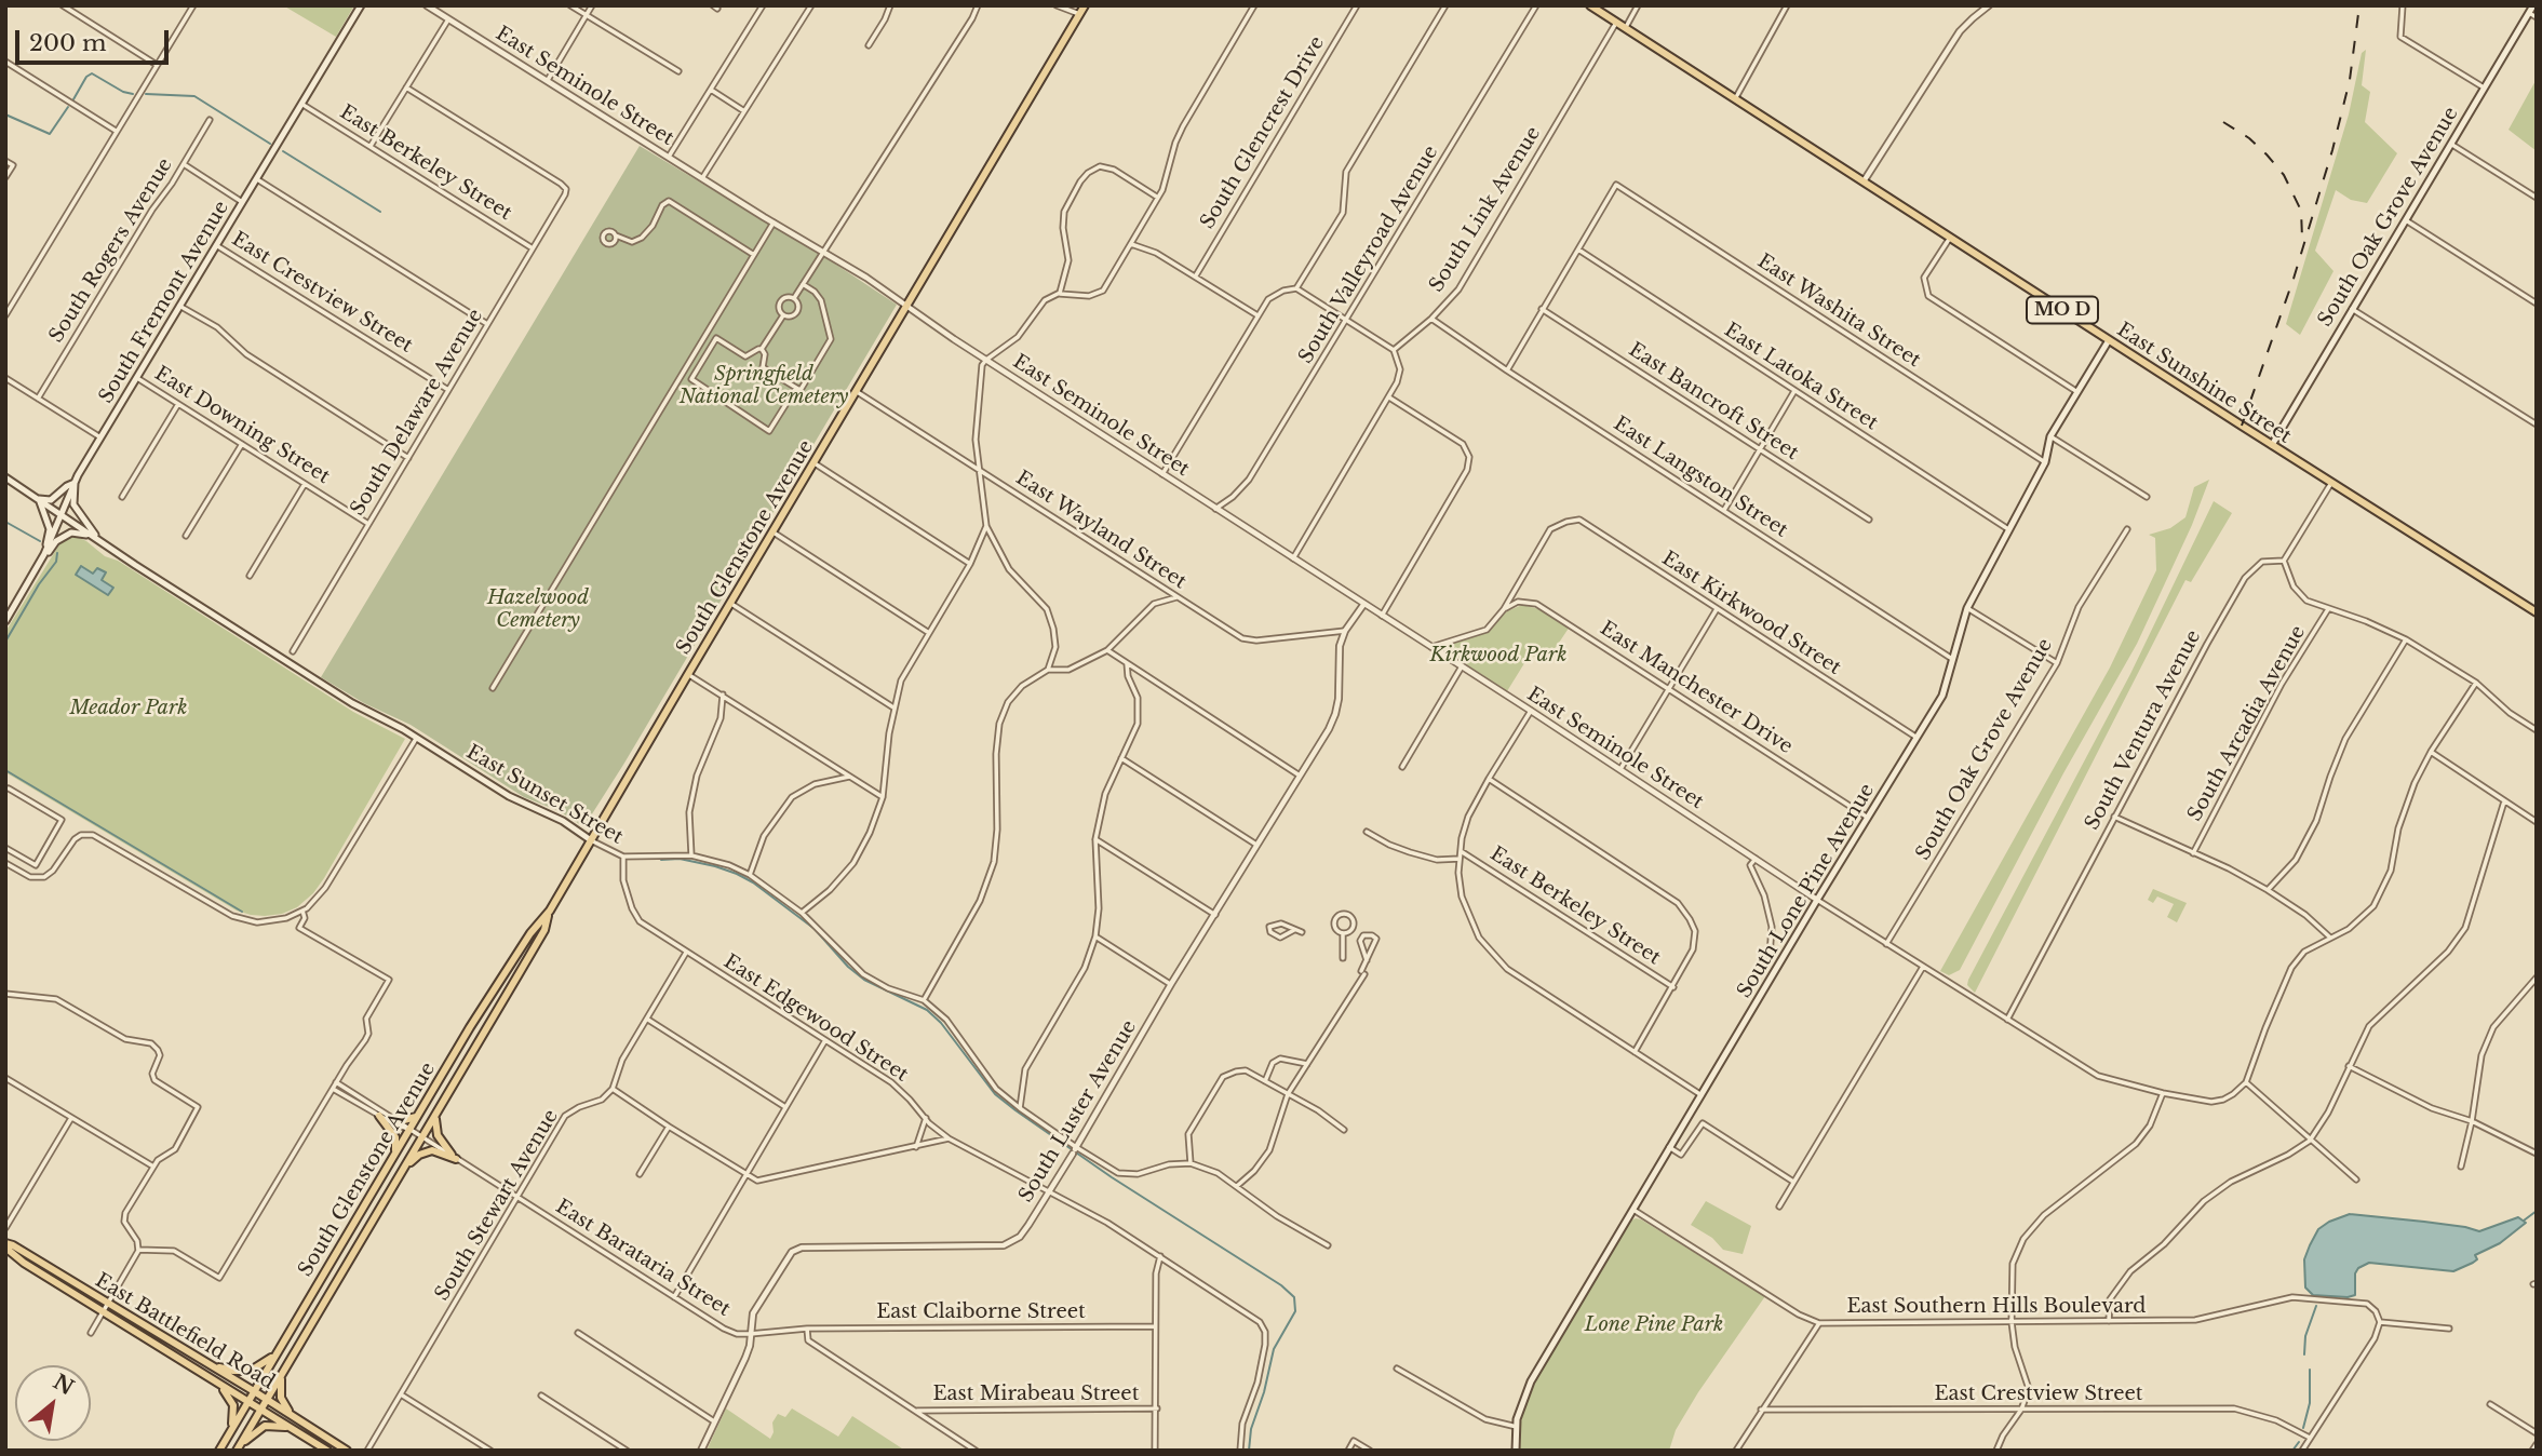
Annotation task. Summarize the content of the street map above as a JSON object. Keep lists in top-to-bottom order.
{
  "streets": {
    "main road": [
      "South Oak Grove Avenue",
      "South Fremont Avenue",
      "MO D",
      "East Sunshine Street",
      "South Glenstone Avenue",
      "East Sunset Street",
      "South Lone Pine Avenue",
      "East Battlefield Road"
    ],
    "street": [
      "East Seminole Street",
      "South Glencrest Drive",
      "East Berkeley Street",
      "South Link Avenue",
      "South Rogers Avenue",
      "South Valleyroad Avenue",
      "East Crestview Street",
      "East Washita Street",
      "East Latoka Street",
      "East Bancroft Street",
      "South Delaware Avenue",
      "East Downing Street",
      "East Langston Street",
      "East Wayland Street",
      "East Kirkwood Street",
      "East Manchester Drive",
      "South Arcadia Avenue",
      "South Ventura Avenue",
      "East Edgewood Street",
      "South Luster Avenue",
      "South Stewart Avenue",
      "East Barataria Street",
      "East Southern Hills Boulevard",
      "East Claiborne Street",
      "East Mirabeau Street"
    ]
  },
  "crossings": [
    ["East Seminole Street", "South Oak Grove Avenue"],
    ["East Seminole Street", "South Valleyroad Avenue"],
    ["East Seminole Street", "South Glenstone Avenue"],
    ["East Seminole Street", "South Ventura Avenue"],
    ["East Seminole Street", "South Lone Pine Avenue"],
    ["East Seminole Street", "South Luster Avenue"],
    ["East Berkeley Street", "South Fremont Avenue"],
    ["East Berkeley Street", "South Delaware Avenue"],
    ["South Link Avenue", "East Sunshine Street"],
    ["South Link Avenue", "East Langston Street"],
    ["South Oak Grove Avenue", "East Sunshine Street"],
    ["East Crestview Street", "South Fremont Avenue"],
    ["East Crestview Street", "South Delaware Avenue"],
    ["South Fremont Avenue", "East Downing Street"],
    ["South Fremont Avenue", "East Sunset Street"],
    ["East Washita Street", "East Latoka Street"],
    ["East Washita Street", "South Lone Pine Avenue"],
    ["East Latoka Street", "South Lone Pine Avenue"],
    ["East Sunshine Street", "South Lone Pine Avenue"],
    ["South Delaware Avenue", "East Downing Street"],
    ["East Langston Street", "South Lone Pine Avenue"],
    ["East Wayland Street", "South Glenstone Avenue"],
    ["East Wayland Street", "South Luster Avenue"],
    ["South Glenstone Avenue", "East Sunset Street"],
    ["South Glenstone Avenue", "East Barataria Street"],
    ["South Glenstone Avenue", "East Battlefield Road"],
    ["East Kirkwood Street", "East Manchester Drive"],
    ["East Kirkwood Street", "South Lone Pine Avenue"],
    ["East Manchester Drive", "South Lone Pine Avenue"],
    ["East Sunset Street", "East Edgewood Street"],
    ["East Sunset Street", "South Luster Avenue"],
    ["South Lone Pine Avenue", "East Southern Hills Boulevard"],
    ["East Edgewood Street", "South Luster Avenue"],
    ["South Luster Avenue", "East Barataria Street"],
    ["South Stewart Avenue", "East Barataria Street"],
    ["East Barataria Street", "East Claiborne Street"]
  ],
  "parks": [
    "Springfield National Cemetery",
    "Hazelwood Cemetery",
    "Kirkwood Park",
    "Meador Park",
    "Lone Pine Park"
  ],
  "scale_bar": "200 m",
  "north": "top right"
}
